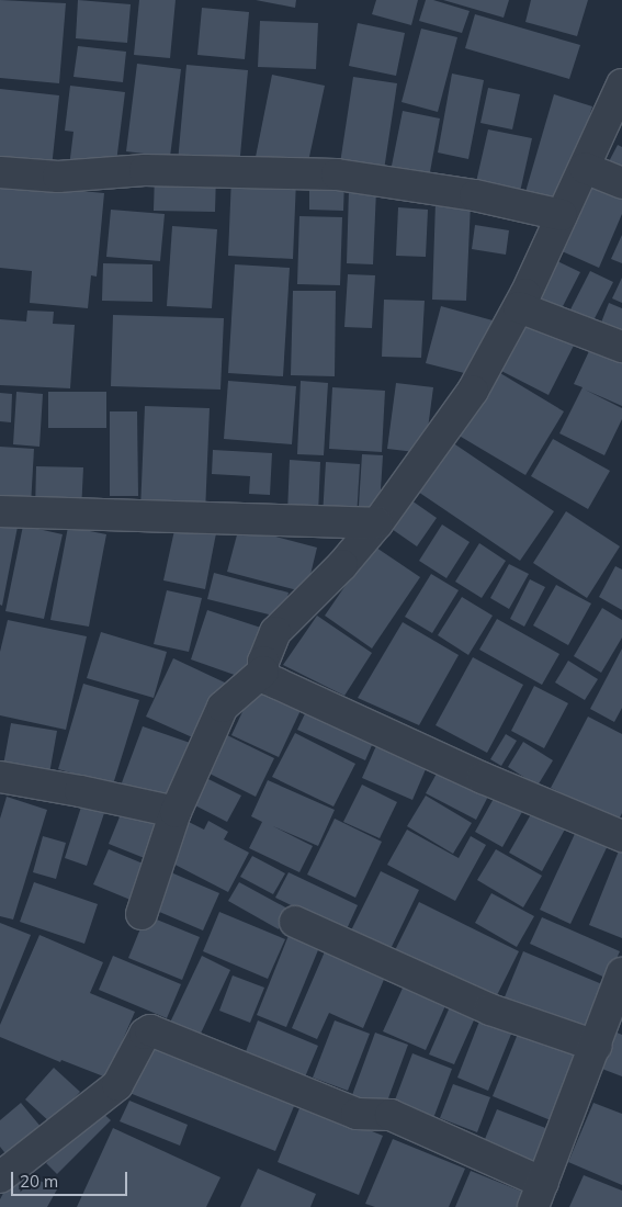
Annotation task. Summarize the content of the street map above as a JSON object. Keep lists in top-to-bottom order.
{
  "scale_bar": "20 m"
}
